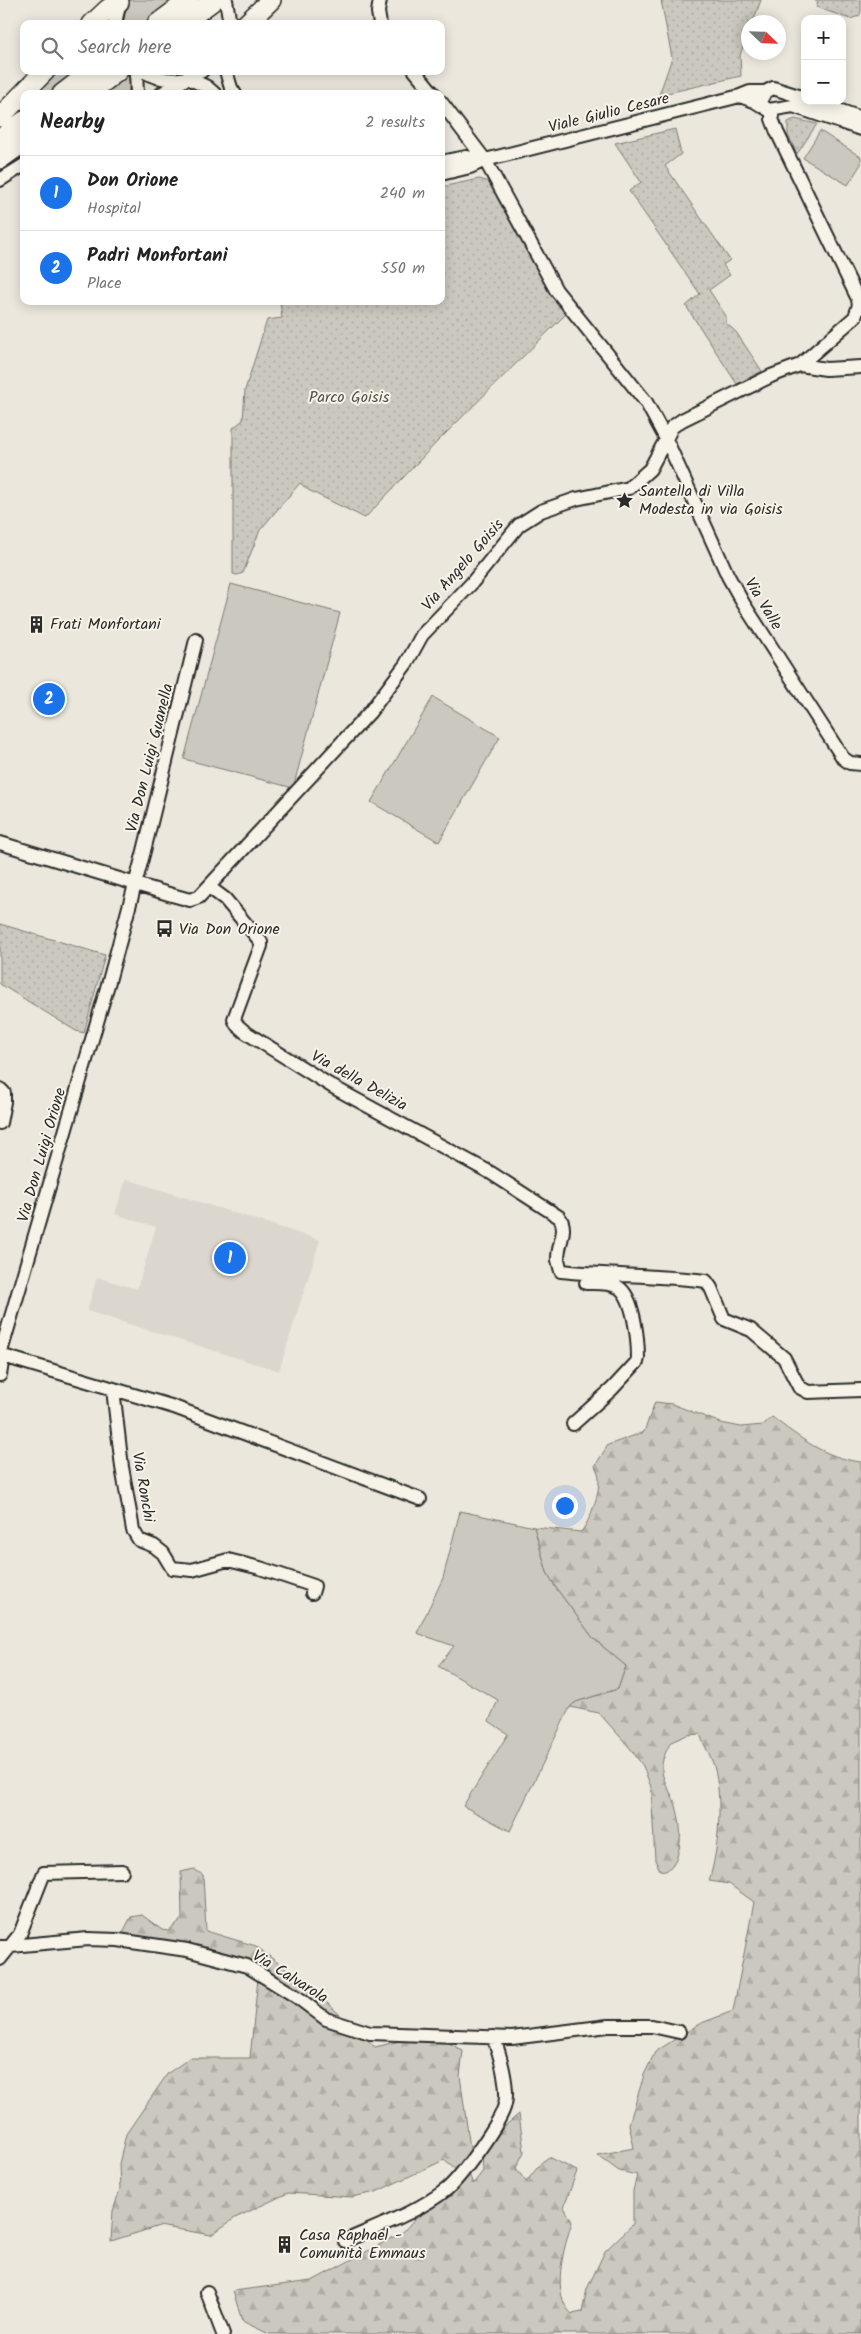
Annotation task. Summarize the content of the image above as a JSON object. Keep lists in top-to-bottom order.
{
  "streets": {
    "street": [
      "Viale Giulio Cesare",
      "Via Angelo Goisis",
      "Via Valle",
      "Via Don Luigi Guanella",
      "Via della Delizia",
      "Via Don Luigi Orione",
      "Via Ronchi",
      "Via Calvarola"
    ]
  },
  "crossings": [
    ["Via Angelo Goisis", "Via Valle"],
    ["Via Angelo Goisis", "Via Don Luigi Guanella"],
    ["Via Angelo Goisis", "Via della Delizia"],
    ["Via Angelo Goisis", "Via Don Luigi Orione"],
    ["Via Don Luigi Guanella", "Via Don Luigi Orione"]
  ],
  "parks": ["Parco Goisis"],
  "places": {
    "place": ["Santella di Villa Modesta in via Goisis"],
    "building": ["Frati Monfortani", "Casa Raphael - Comunità Emmaus"],
    "bus stop": ["Via Don Orione"]
  },
  "north": "bottom right",
  "page": {
    "map_buttons": ["+", "−"],
    "search": "Search here",
    "heading": ["Nearby", "2 results"],
    "list": [
      {
        "mark": "1",
        "name": "Don Orione",
        "note": "Hospital",
        "value": "240 m"
      },
      {
        "mark": "2",
        "name": "Padri Monfortani",
        "note": "Place",
        "value": "550 m"
      }
    ],
    "pins": ["2", "1"]
  }
}
